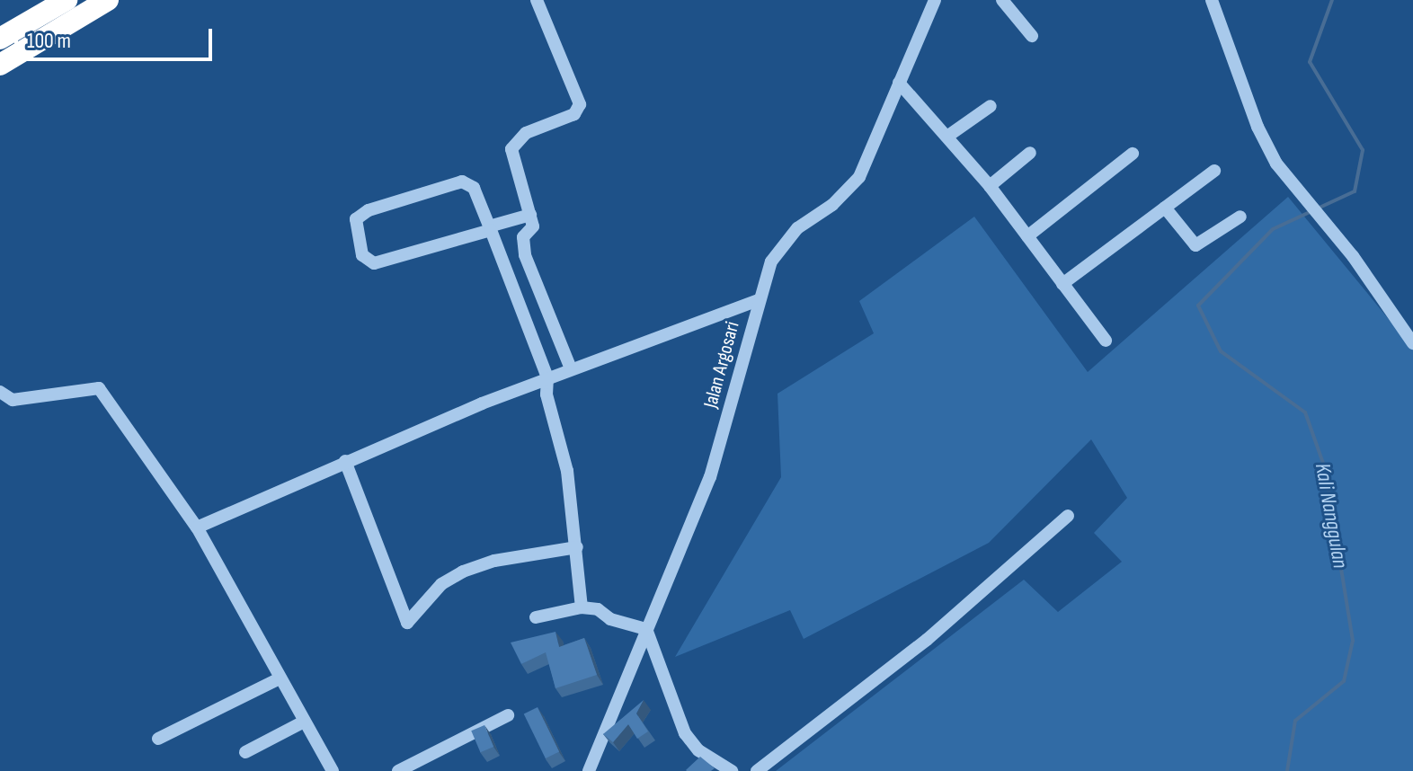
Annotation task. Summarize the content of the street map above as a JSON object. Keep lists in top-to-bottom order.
{
  "streets": {
    "street": ["Jalan Argosari"]
  },
  "water": ["Kali Nanggulan"],
  "scale_bar": "100 m"
}
